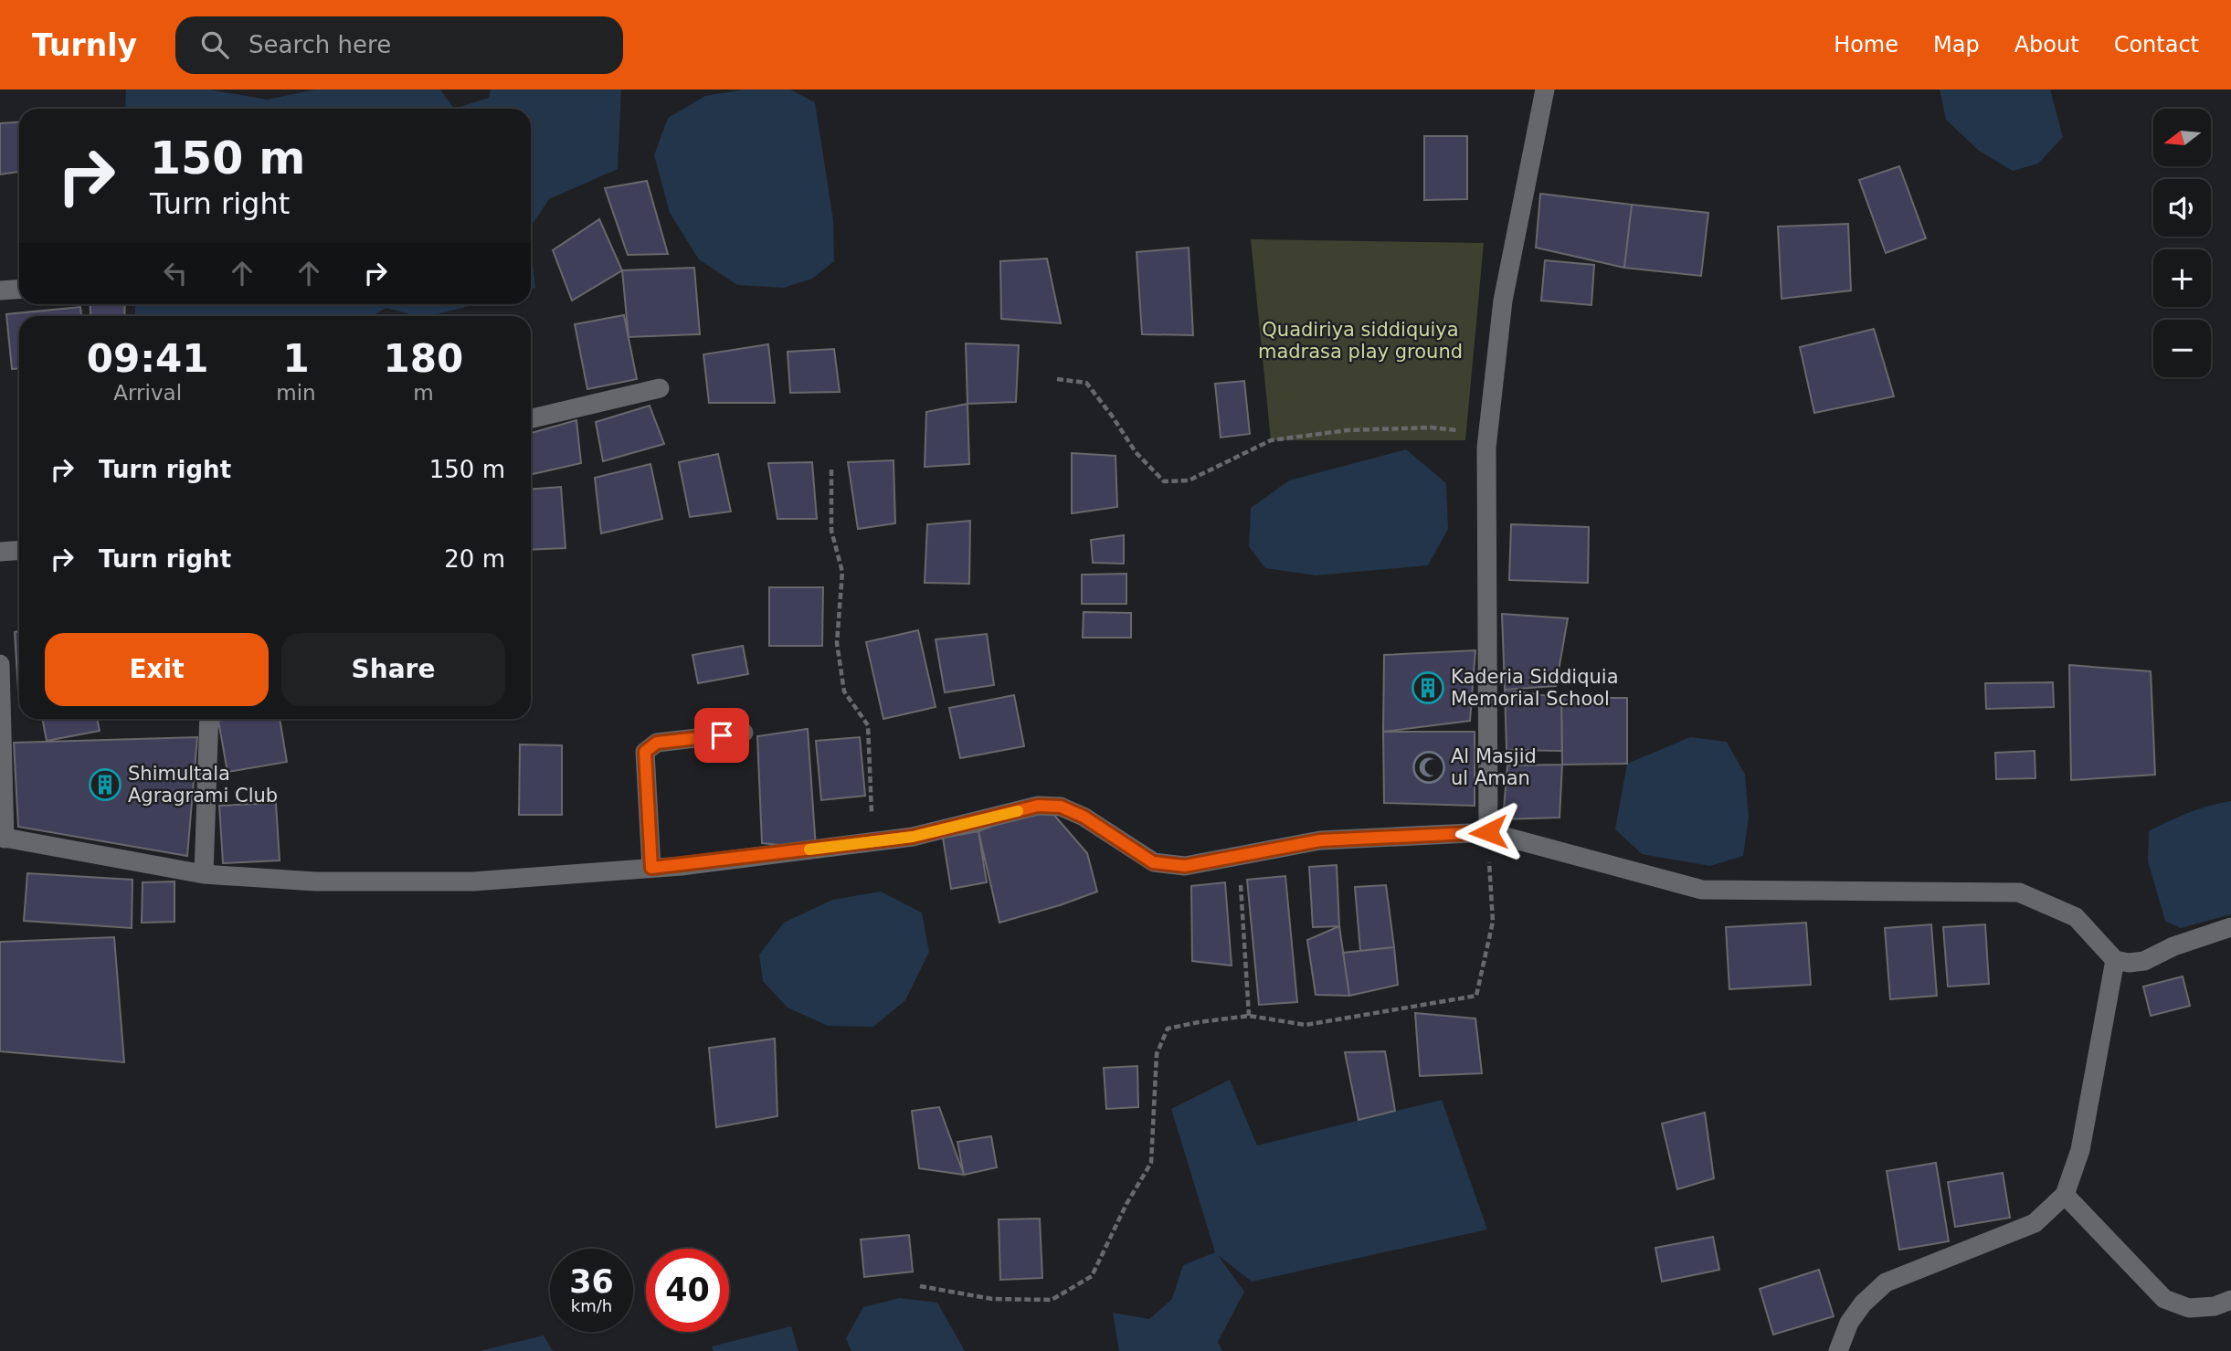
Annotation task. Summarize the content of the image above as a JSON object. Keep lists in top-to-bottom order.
{
  "parks": ["Quadiriya siddiquiya madrasa play ground"],
  "places": {
    "building": ["Kaderia Siddiquia Memorial School", "Shimultala Agragrami Club"],
    "mosque": ["Al Masjid ul Aman"]
  },
  "north": "left",
  "page": {
    "header": "Turnly",
    "search": "Search here",
    "nav": [
      "Home",
      "Map",
      "About",
      "Contact"
    ],
    "map_buttons": ["+", "−"],
    "turn": ["150 m", "Turn right"],
    "eta": [
      "09:41",
      "Arrival",
      "1",
      "min",
      "180",
      "m"
    ],
    "list": [
      {
        "name": "Turn right",
        "value": "150 m"
      },
      {
        "name": "Turn right",
        "value": "20 m"
      }
    ],
    "buttons": ["Exit", "Share"],
    "speed": "36 km/h",
    "limit": "40"
  }
}
